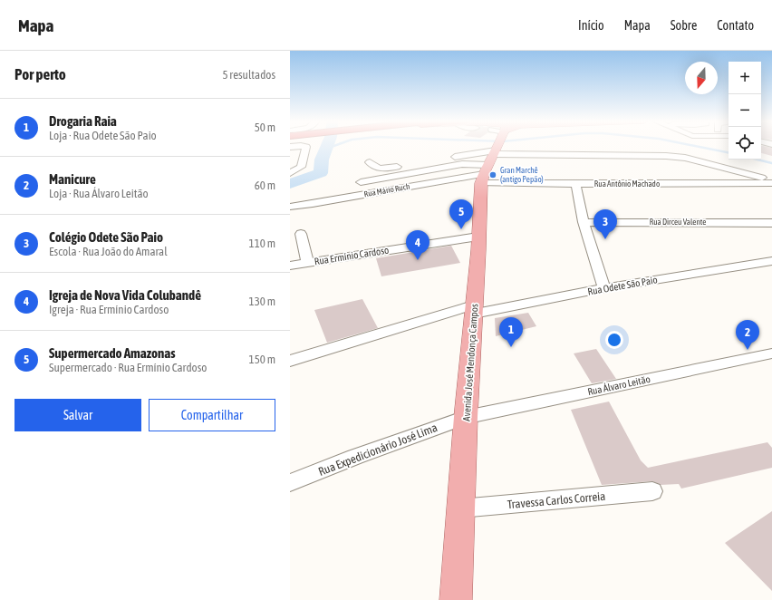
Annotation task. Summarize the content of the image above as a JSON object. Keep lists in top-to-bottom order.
{
  "streets": {
    "main road": ["Avenida José Mendonça Campos"],
    "street": [
      "Rua Antônio Machado",
      "Rua Mário Ruch",
      "Rua Dirceu Valente",
      "Rua Ermínio Cardoso",
      "Rua Odete São Paio",
      "Rua Álvaro Leitão",
      "Rua Expedicionário José Lima",
      "Travessa Carlos Correia"
    ]
  },
  "crossings": [
    ["Rua Antônio Machado", "Rua Mário Ruch"],
    ["Rua Antônio Machado", "Avenida José Mendonça Campos"],
    ["Rua Mário Ruch", "Avenida José Mendonça Campos"],
    ["Rua Ermínio Cardoso", "Avenida José Mendonça Campos"],
    ["Rua Odete São Paio", "Avenida José Mendonça Campos"],
    ["Avenida José Mendonça Campos", "Rua Álvaro Leitão"],
    ["Avenida José Mendonça Campos", "Rua Expedicionário José Lima"],
    ["Avenida José Mendonça Campos", "Travessa Carlos Correia"],
    ["Rua Álvaro Leitão", "Rua Expedicionário José Lima"]
  ],
  "places": ["Gran Marchê (antigo Pepão)"],
  "north": "bottom",
  "page": {
    "header": "Mapa",
    "nav": [
      "Início",
      "Mapa",
      "Sobre",
      "Contato"
    ],
    "heading": ["Por perto", "5 resultados"],
    "map_buttons": ["+", "−"],
    "list": [
      {
        "mark": "1",
        "name": "Drogaria Raia",
        "note": "Loja · Rua Odete São Paio",
        "value": "50 m"
      },
      {
        "mark": "2",
        "name": "Manicure",
        "note": "Loja · Rua Álvaro Leitão",
        "value": "60 m"
      },
      {
        "mark": "3",
        "name": "Colégio Odete São Paio",
        "note": "Escola · Rua João do Amaral",
        "value": "110 m"
      },
      {
        "mark": "4",
        "name": "Igreja de Nova Vida Colubandê",
        "note": "Igreja · Rua Ermínio Cardoso",
        "value": "130 m"
      },
      {
        "mark": "5",
        "name": "Supermercado Amazonas",
        "note": "Supermercado · Rua Ermínio Cardoso",
        "value": "150 m"
      }
    ],
    "pins": [
      "5",
      "3",
      "4",
      "1",
      "2"
    ],
    "buttons": ["Salvar", "Compartilhar"]
  }
}
